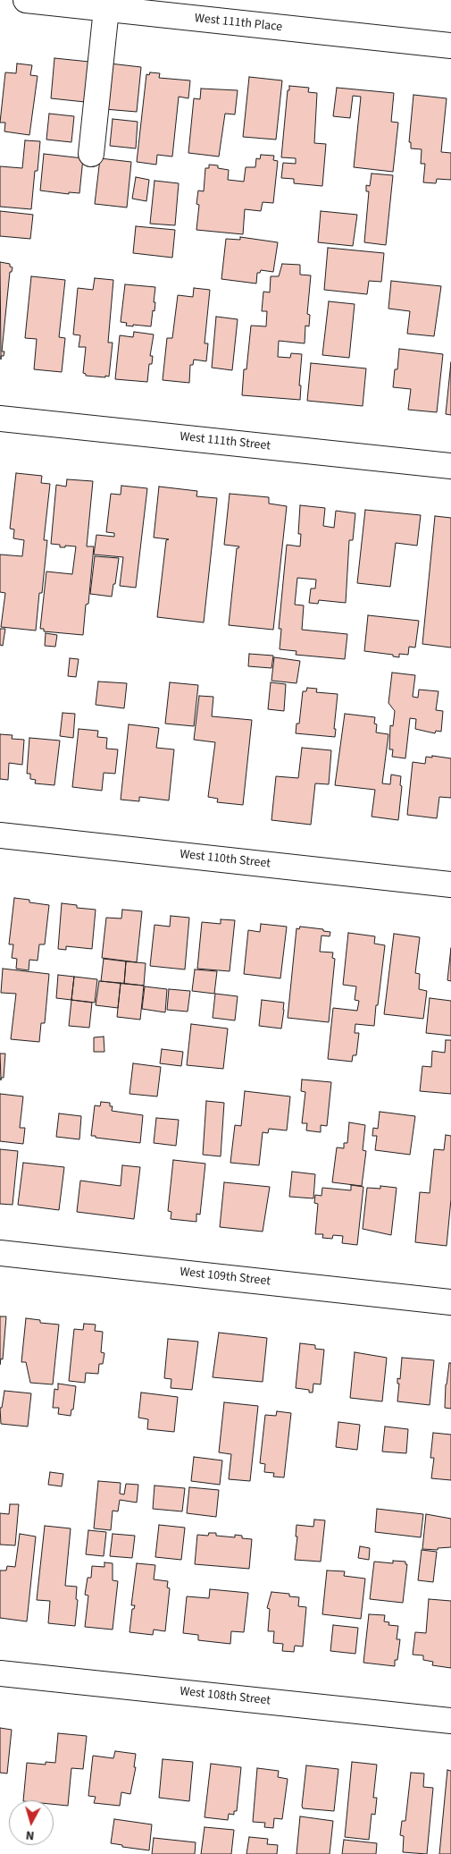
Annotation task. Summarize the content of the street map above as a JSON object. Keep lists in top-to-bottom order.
{
  "streets": {
    "street": [
      "West 111th Place",
      "West 111th Street",
      "West 110th Street",
      "West 109th Street",
      "West 108th Street"
    ]
  },
  "north": "bottom"
}
